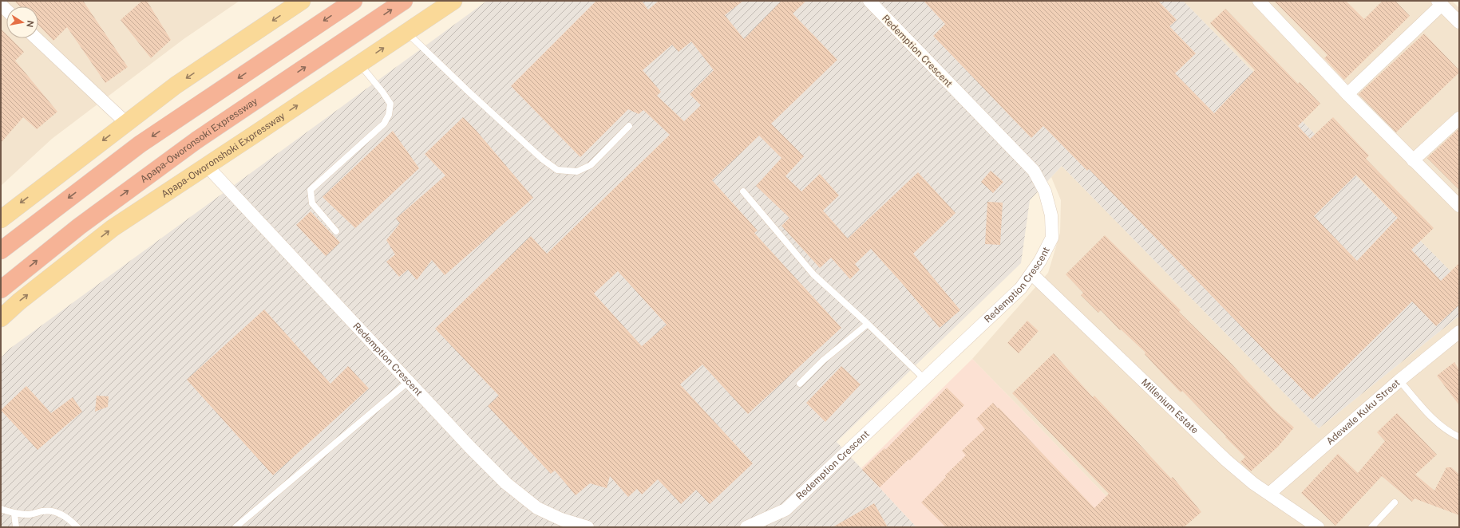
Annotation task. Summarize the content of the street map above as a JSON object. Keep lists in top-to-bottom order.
{
  "streets": {
    "highway": ["Apapa-Oworonsoki Expressway"],
    "main road": ["Apapa-Oworonshoki Expressway"],
    "street": ["Redemption Crescent", "Millenium Estate", "Adewale Kuku Street"]
  },
  "crossings": [
    ["Redemption Crescent", "Apapa-Oworonshoki Expressway"],
    ["Redemption Crescent", "Millenium Estate"],
    ["Millenium Estate", "Adewale Kuku Street"]
  ],
  "north": "right"
}
